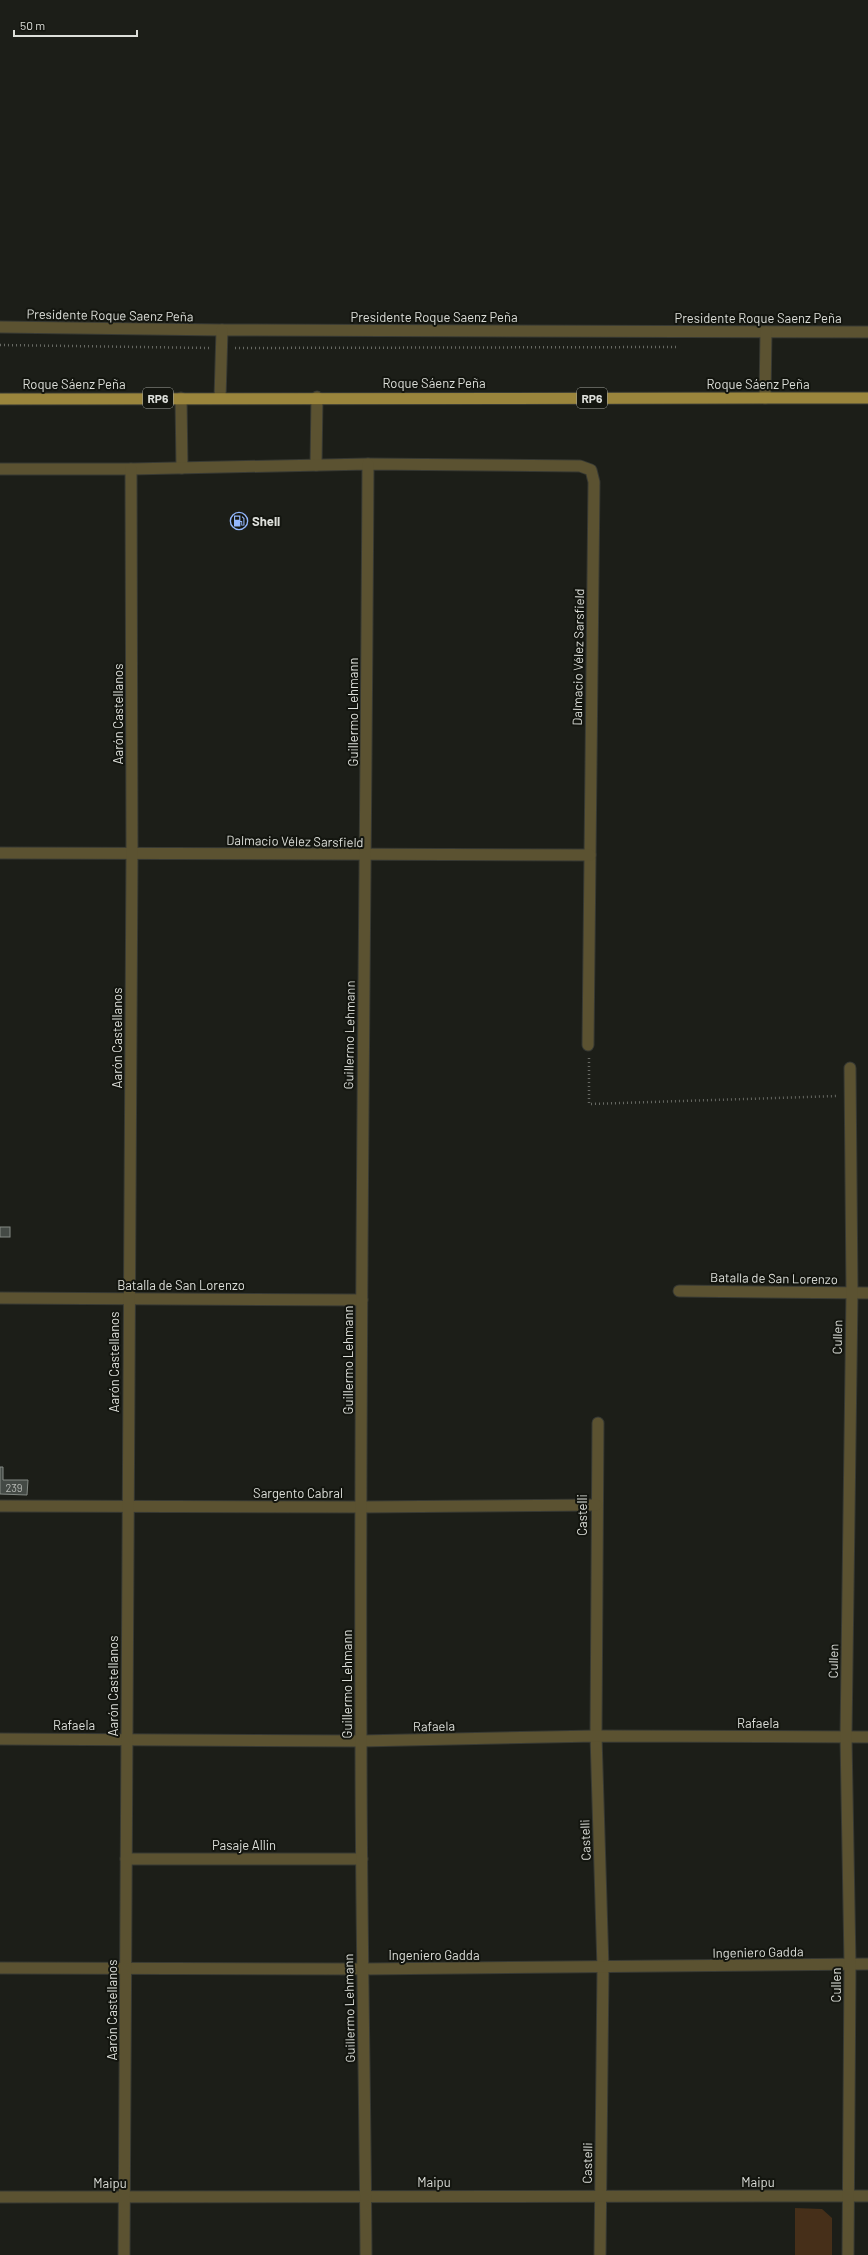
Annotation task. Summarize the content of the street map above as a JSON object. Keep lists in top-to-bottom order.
{
  "streets": {
    "main road": ["Roque Sáenz Peña", "RP6"],
    "street": [
      "Presidente Roque Saenz Peña",
      "Dalmacio Vélez Sarsfield",
      "Guillermo Lehmann",
      "Aarón Castellanos",
      "Batalla de San Lorenzo",
      "Cullen",
      "Sargento Cabral",
      "Castelli",
      "Rafaela",
      "Pasaje Allin",
      "Ingeniero Gadda",
      "Maipu"
    ]
  },
  "crossings": [
    ["Dalmacio Vélez Sarsfield", "Guillermo Lehmann"],
    ["Dalmacio Vélez Sarsfield", "Aarón Castellanos"],
    ["Guillermo Lehmann", "Batalla de San Lorenzo"],
    ["Guillermo Lehmann", "Sargento Cabral"],
    ["Guillermo Lehmann", "Rafaela"],
    ["Guillermo Lehmann", "Pasaje Allin"],
    ["Guillermo Lehmann", "Ingeniero Gadda"],
    ["Guillermo Lehmann", "Maipu"],
    ["Aarón Castellanos", "Batalla de San Lorenzo"],
    ["Aarón Castellanos", "Sargento Cabral"],
    ["Aarón Castellanos", "Rafaela"],
    ["Aarón Castellanos", "Pasaje Allin"],
    ["Aarón Castellanos", "Ingeniero Gadda"],
    ["Aarón Castellanos", "Maipu"],
    ["Batalla de San Lorenzo", "Cullen"],
    ["Cullen", "Rafaela"],
    ["Cullen", "Ingeniero Gadda"],
    ["Cullen", "Maipu"],
    ["Sargento Cabral", "Castelli"],
    ["Castelli", "Rafaela"],
    ["Castelli", "Ingeniero Gadda"],
    ["Castelli", "Maipu"]
  ],
  "places": {
    "fuel station": ["Shell"]
  },
  "house_numbers": ["239"],
  "scale_bar": "50 m"
}
